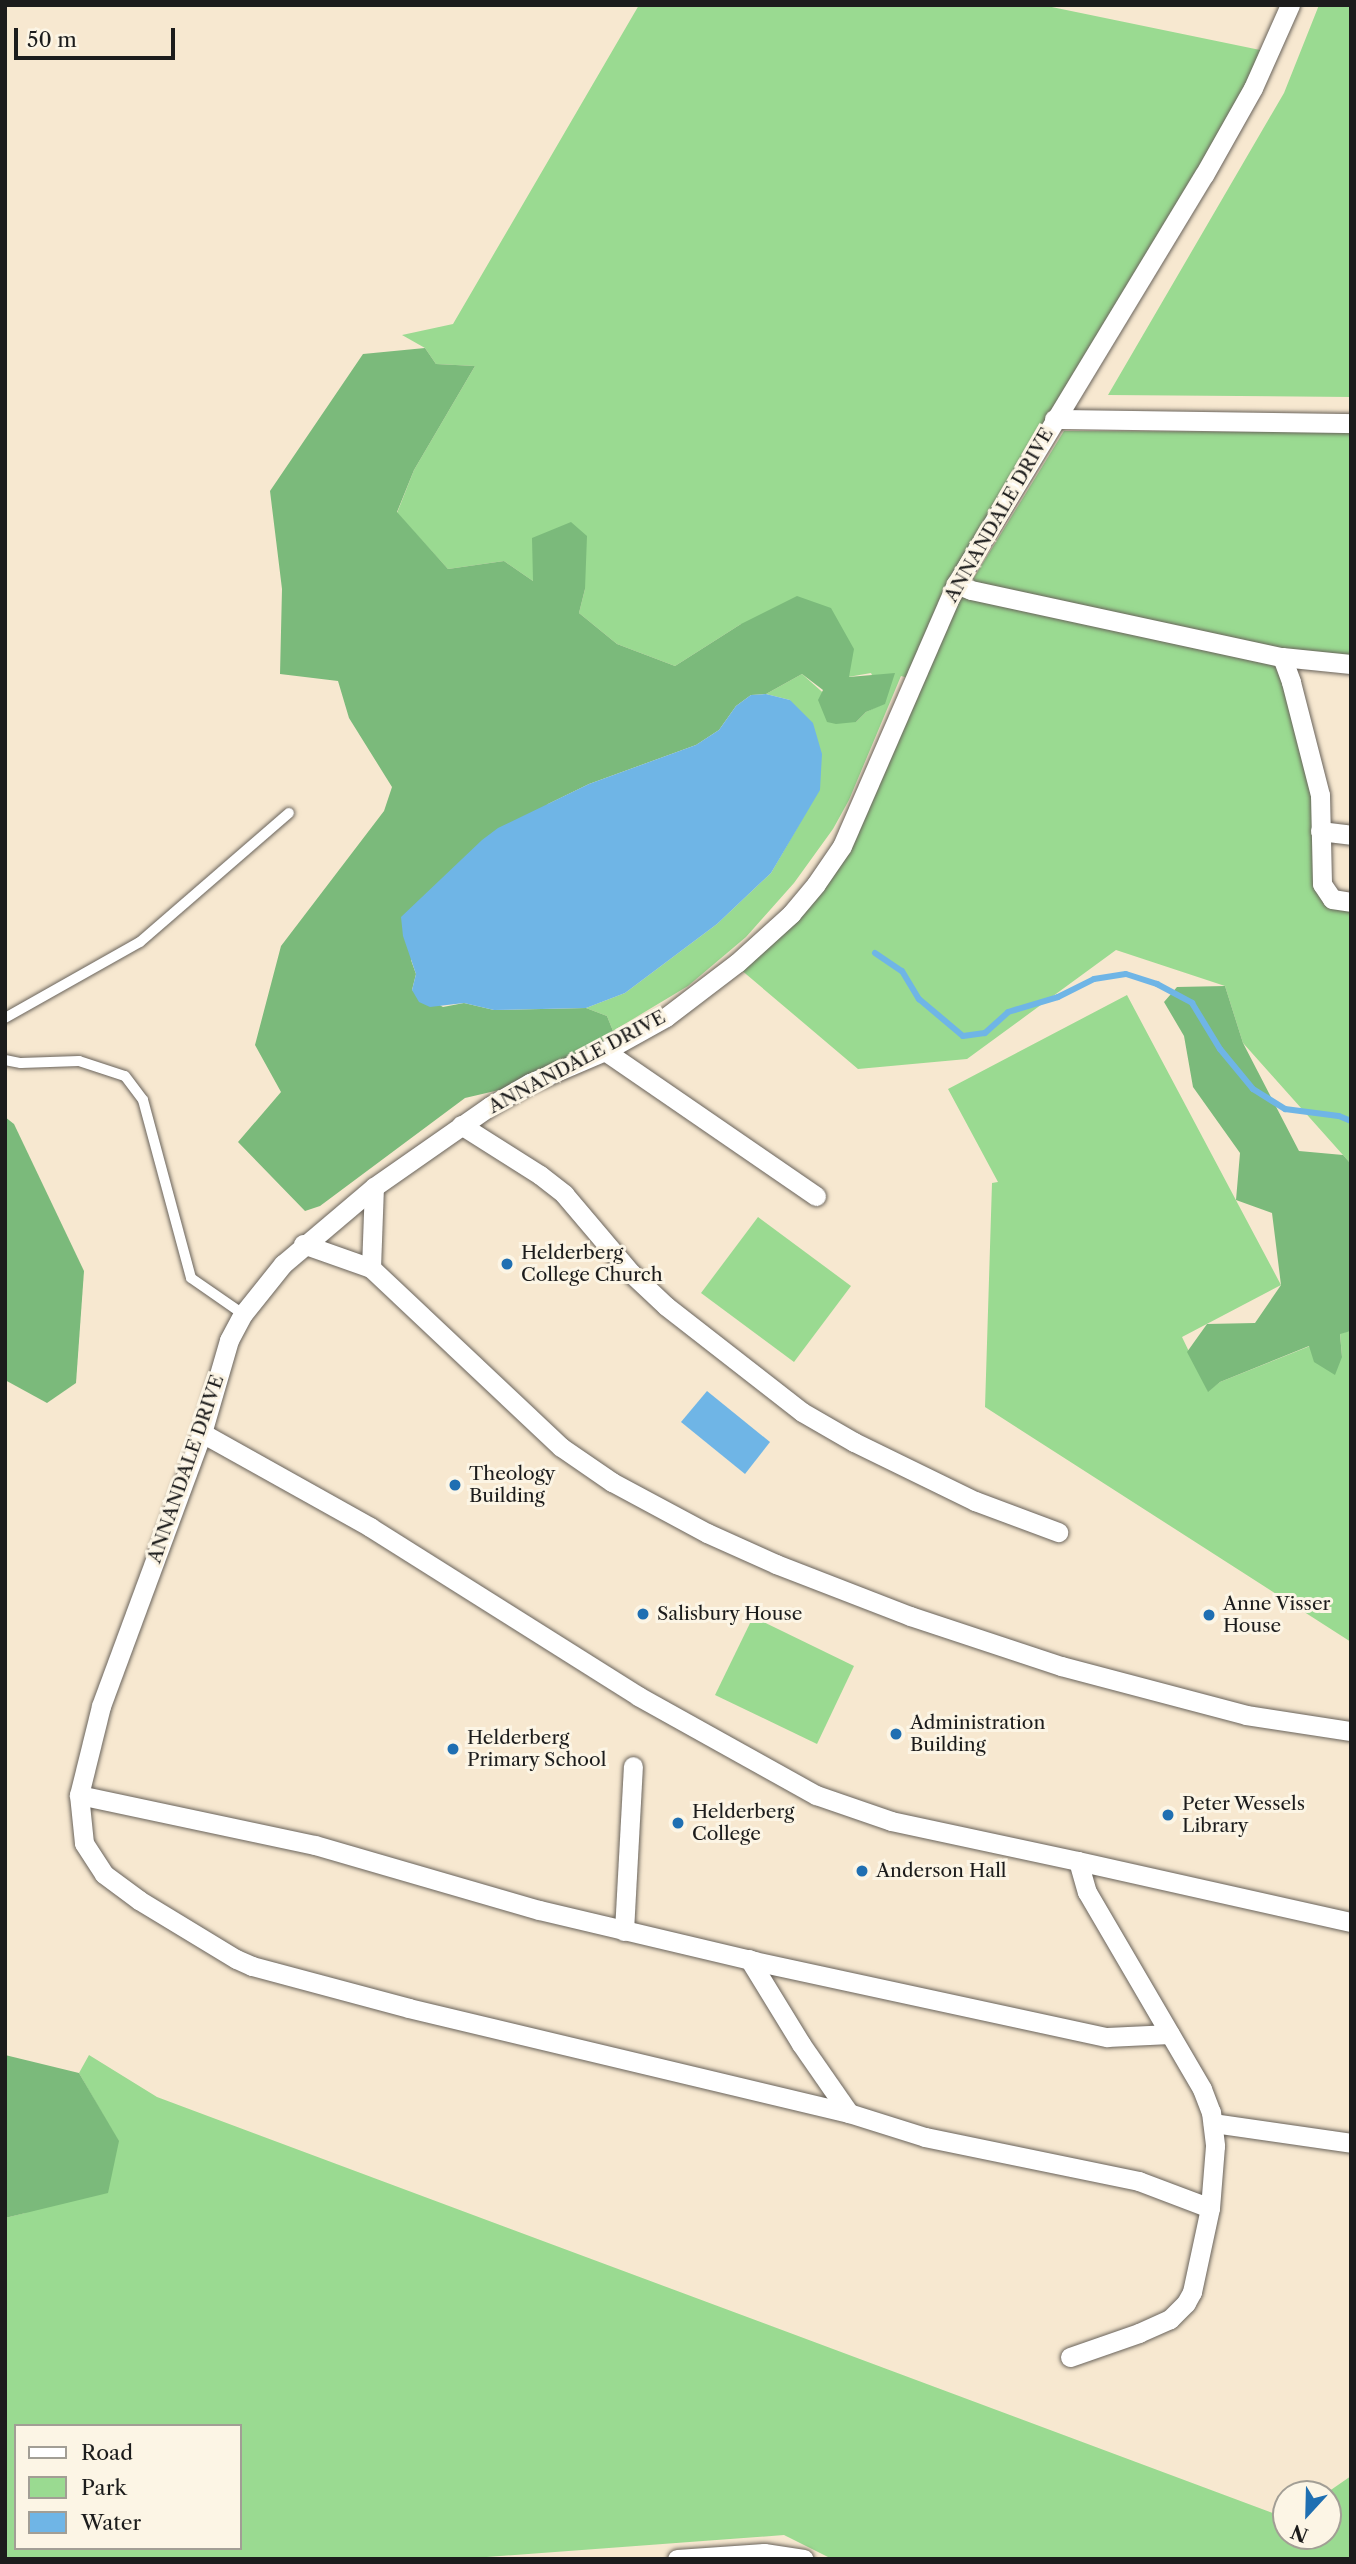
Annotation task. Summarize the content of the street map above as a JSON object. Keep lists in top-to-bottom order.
{
  "streets": {
    "street": ["ANNANDALE DRIVE"]
  },
  "places": [
    "Helderberg College Church",
    "Theology Building",
    "Salisbury House",
    "Anne Visser House",
    "Administration Building",
    "Helderberg Primary School",
    "Peter Wessels Library",
    "Helderberg College",
    "Anderson Hall"
  ],
  "legend": ["Road", "Park", "Water"],
  "scale_bar": "50 m",
  "north": "bottom"
}
